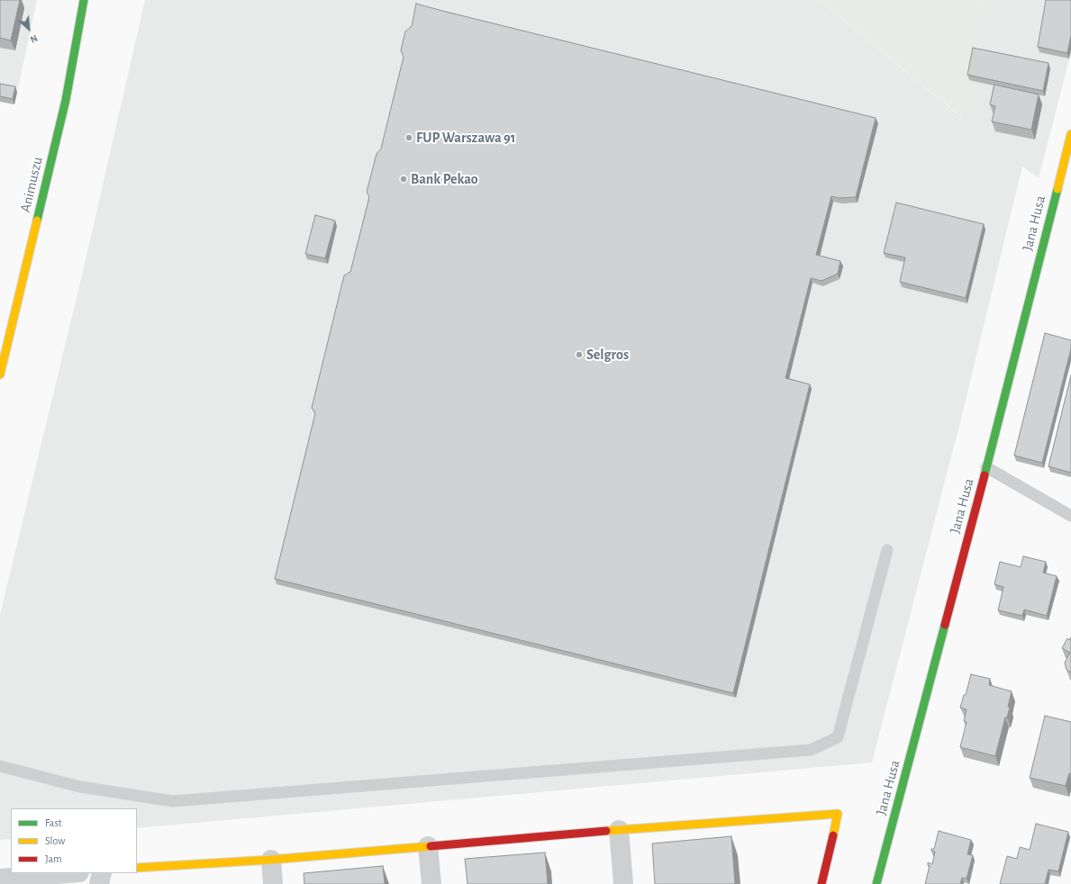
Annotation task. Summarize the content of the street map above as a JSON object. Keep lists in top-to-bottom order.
{
  "streets": {
    "street": ["Animuszu", "Jana Husa"]
  },
  "places": ["FUP Warszawa 91", "Bank Pekao", "Selgros"],
  "legend": ["Fast", "Slow", "Jam"],
  "north": "bottom right"
}
